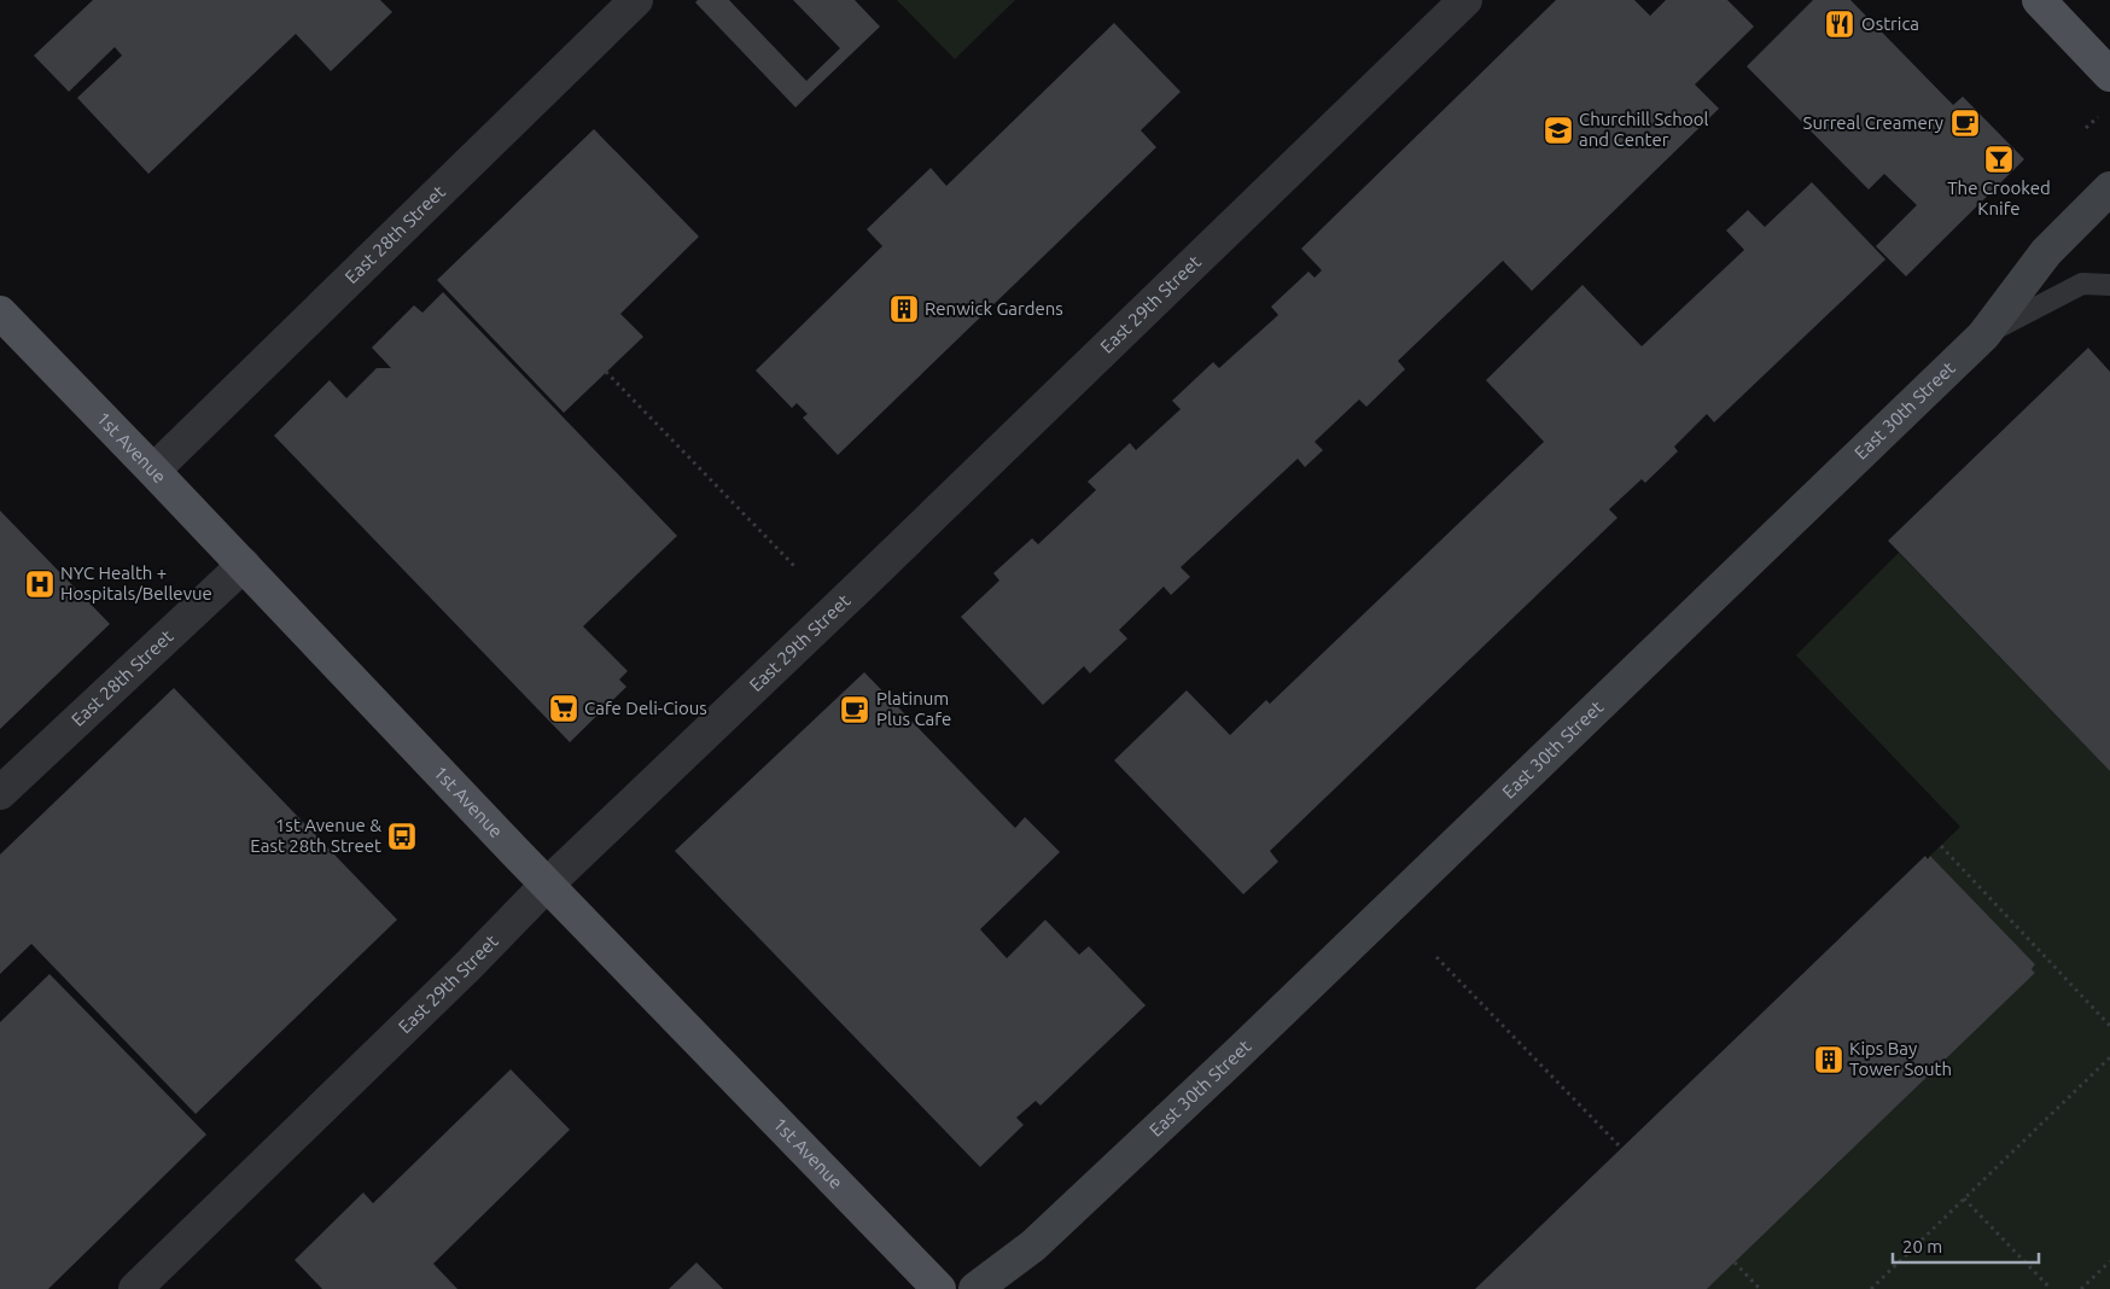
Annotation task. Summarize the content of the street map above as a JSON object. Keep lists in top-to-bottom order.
{
  "streets": {
    "main road": ["East 30th Street", "1st Avenue"],
    "street": ["East 28th Street", "East 29th Street"]
  },
  "crossings": [
    ["East 28th Street", "1st Avenue"],
    ["East 29th Street", "1st Avenue"]
  ],
  "places": {
    "restaurant": ["Ostrica"],
    "cafe": ["Surreal Creamery", "Platinum Plus Cafe"],
    "school or university": ["Churchill School and Center"],
    "bar": ["The Crooked Knife"],
    "building": ["Renwick Gardens", "Kips Bay Tower South"],
    "hospital": ["NYC Health + Hospitals/Bellevue"],
    "supermarket": ["Cafe Deli-Cious"],
    "bus stop": ["1st Avenue & East 28th Street"]
  },
  "scale_bar": "20 m"
}
